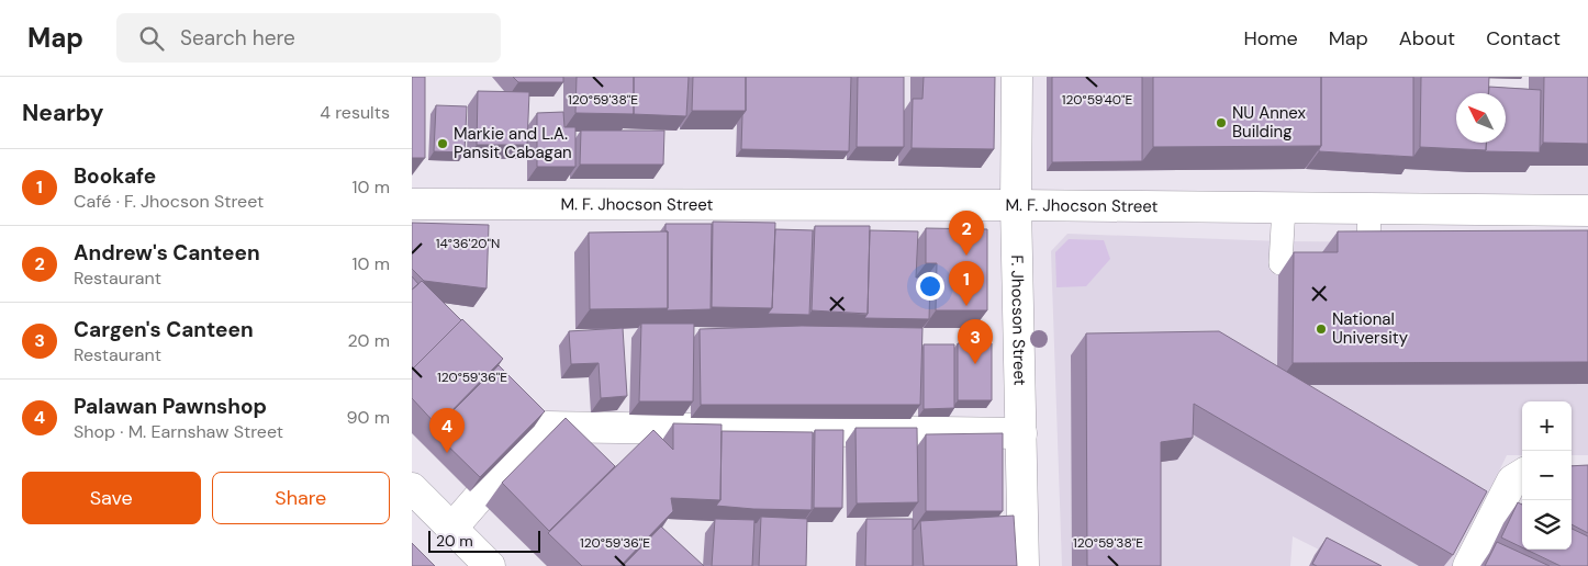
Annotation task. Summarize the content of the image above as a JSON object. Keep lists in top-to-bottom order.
{
  "streets": {
    "street": ["M. F. Jhocson Street", "F. Jhocson Street"]
  },
  "crossings": [
    ["M. F. Jhocson Street", "F. Jhocson Street"]
  ],
  "places": ["NU Annex Building", "Markie and L.A. Pansit Cabagan", "National University"],
  "scale_bar": "20 m",
  "north": "top left",
  "page": {
    "header": "Map",
    "search": "Search here",
    "nav": [
      "Home",
      "Map",
      "About",
      "Contact"
    ],
    "heading": ["Nearby", "4 results"],
    "list": [
      {
        "mark": "1",
        "name": "Bookafe",
        "note": "Café · F. Jhocson Street",
        "value": "10 m"
      },
      {
        "mark": "2",
        "name": "Andrew's Canteen",
        "note": "Restaurant",
        "value": "10 m"
      },
      {
        "mark": "3",
        "name": "Cargen's Canteen",
        "note": "Restaurant",
        "value": "20 m"
      },
      {
        "mark": "4",
        "name": "Palawan Pawnshop",
        "note": "Shop · M. Earnshaw Street",
        "value": "90 m"
      }
    ],
    "pins": [
      "2",
      "1",
      "3",
      "4"
    ],
    "map_buttons": ["+", "−"],
    "buttons": ["Save", "Share"],
    "scale": "20 m"
  },
  "coordinates": [
    "120°59'38\"E",
    "120°59'40\"E",
    "14°36'20\"N",
    "120°59'36\"E"
  ]
}
